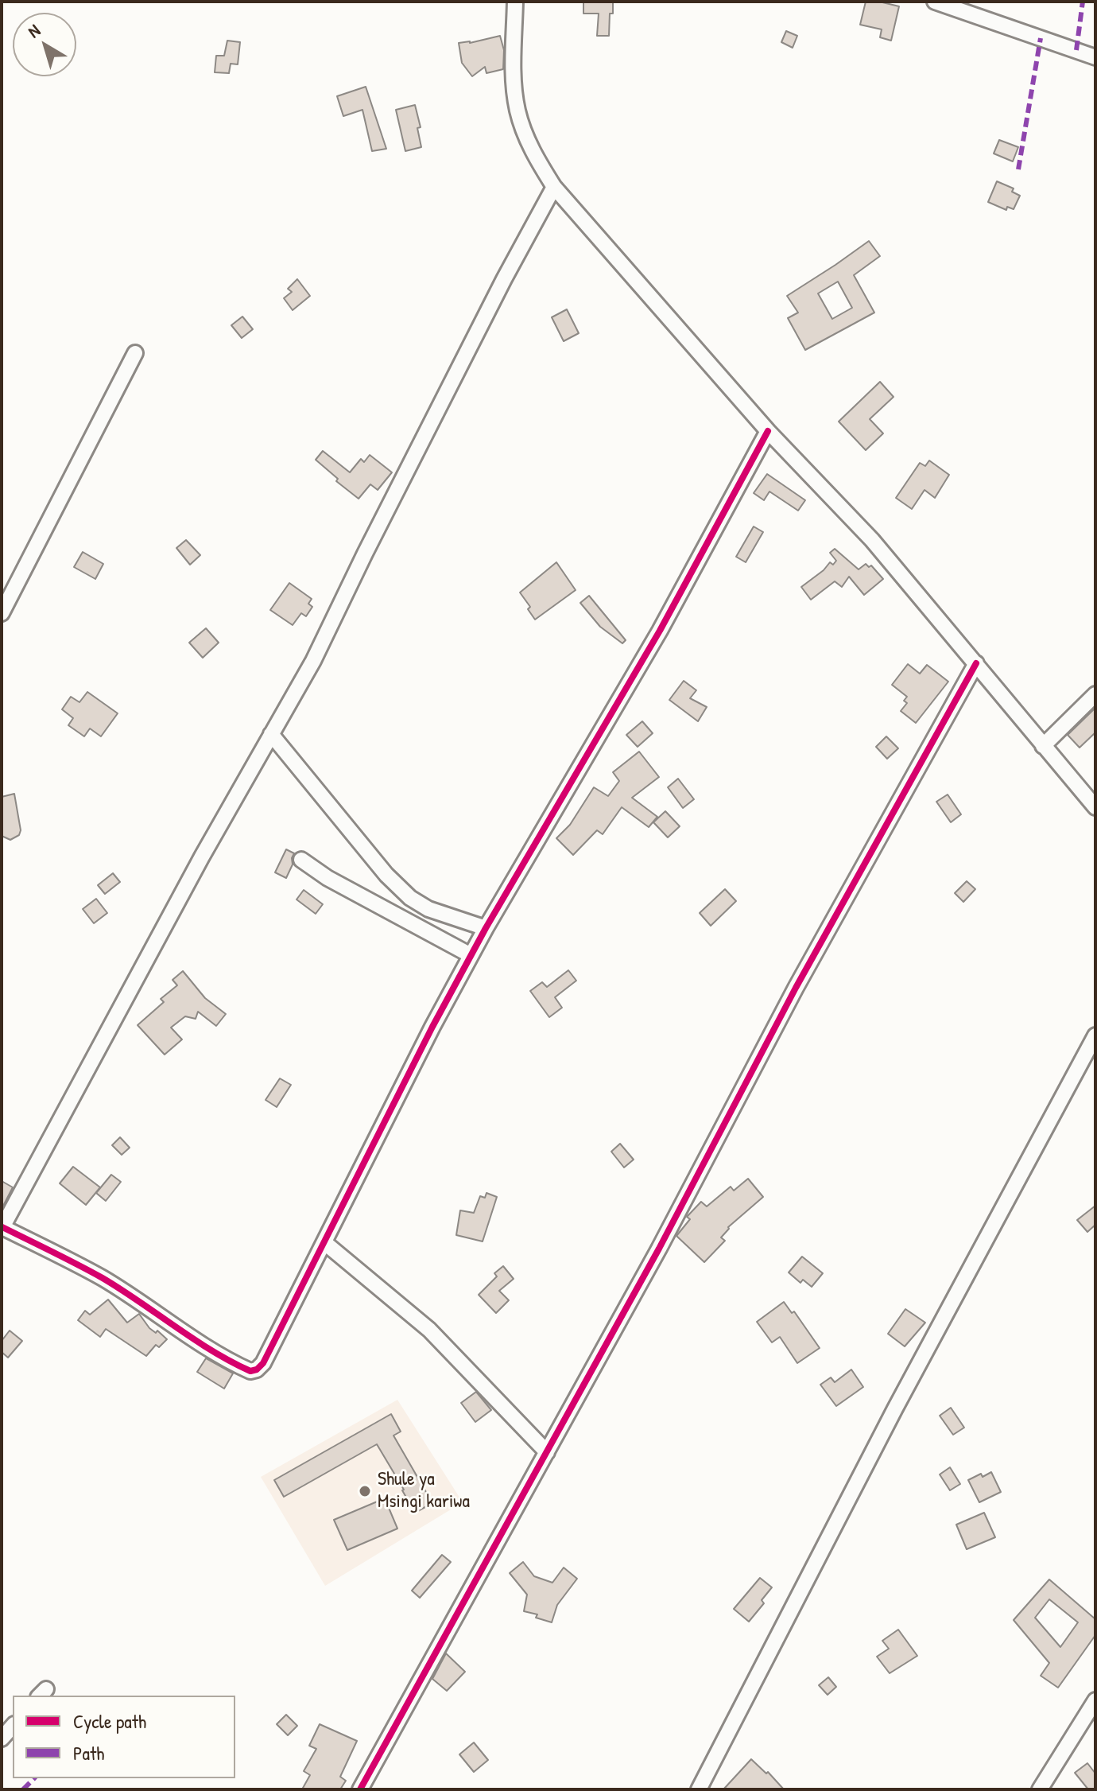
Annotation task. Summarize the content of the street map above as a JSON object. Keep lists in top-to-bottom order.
{
  "places": ["Shule ya Msingi kariwa"],
  "legend": ["Cycle path", "Path"],
  "north": "top left"
}
